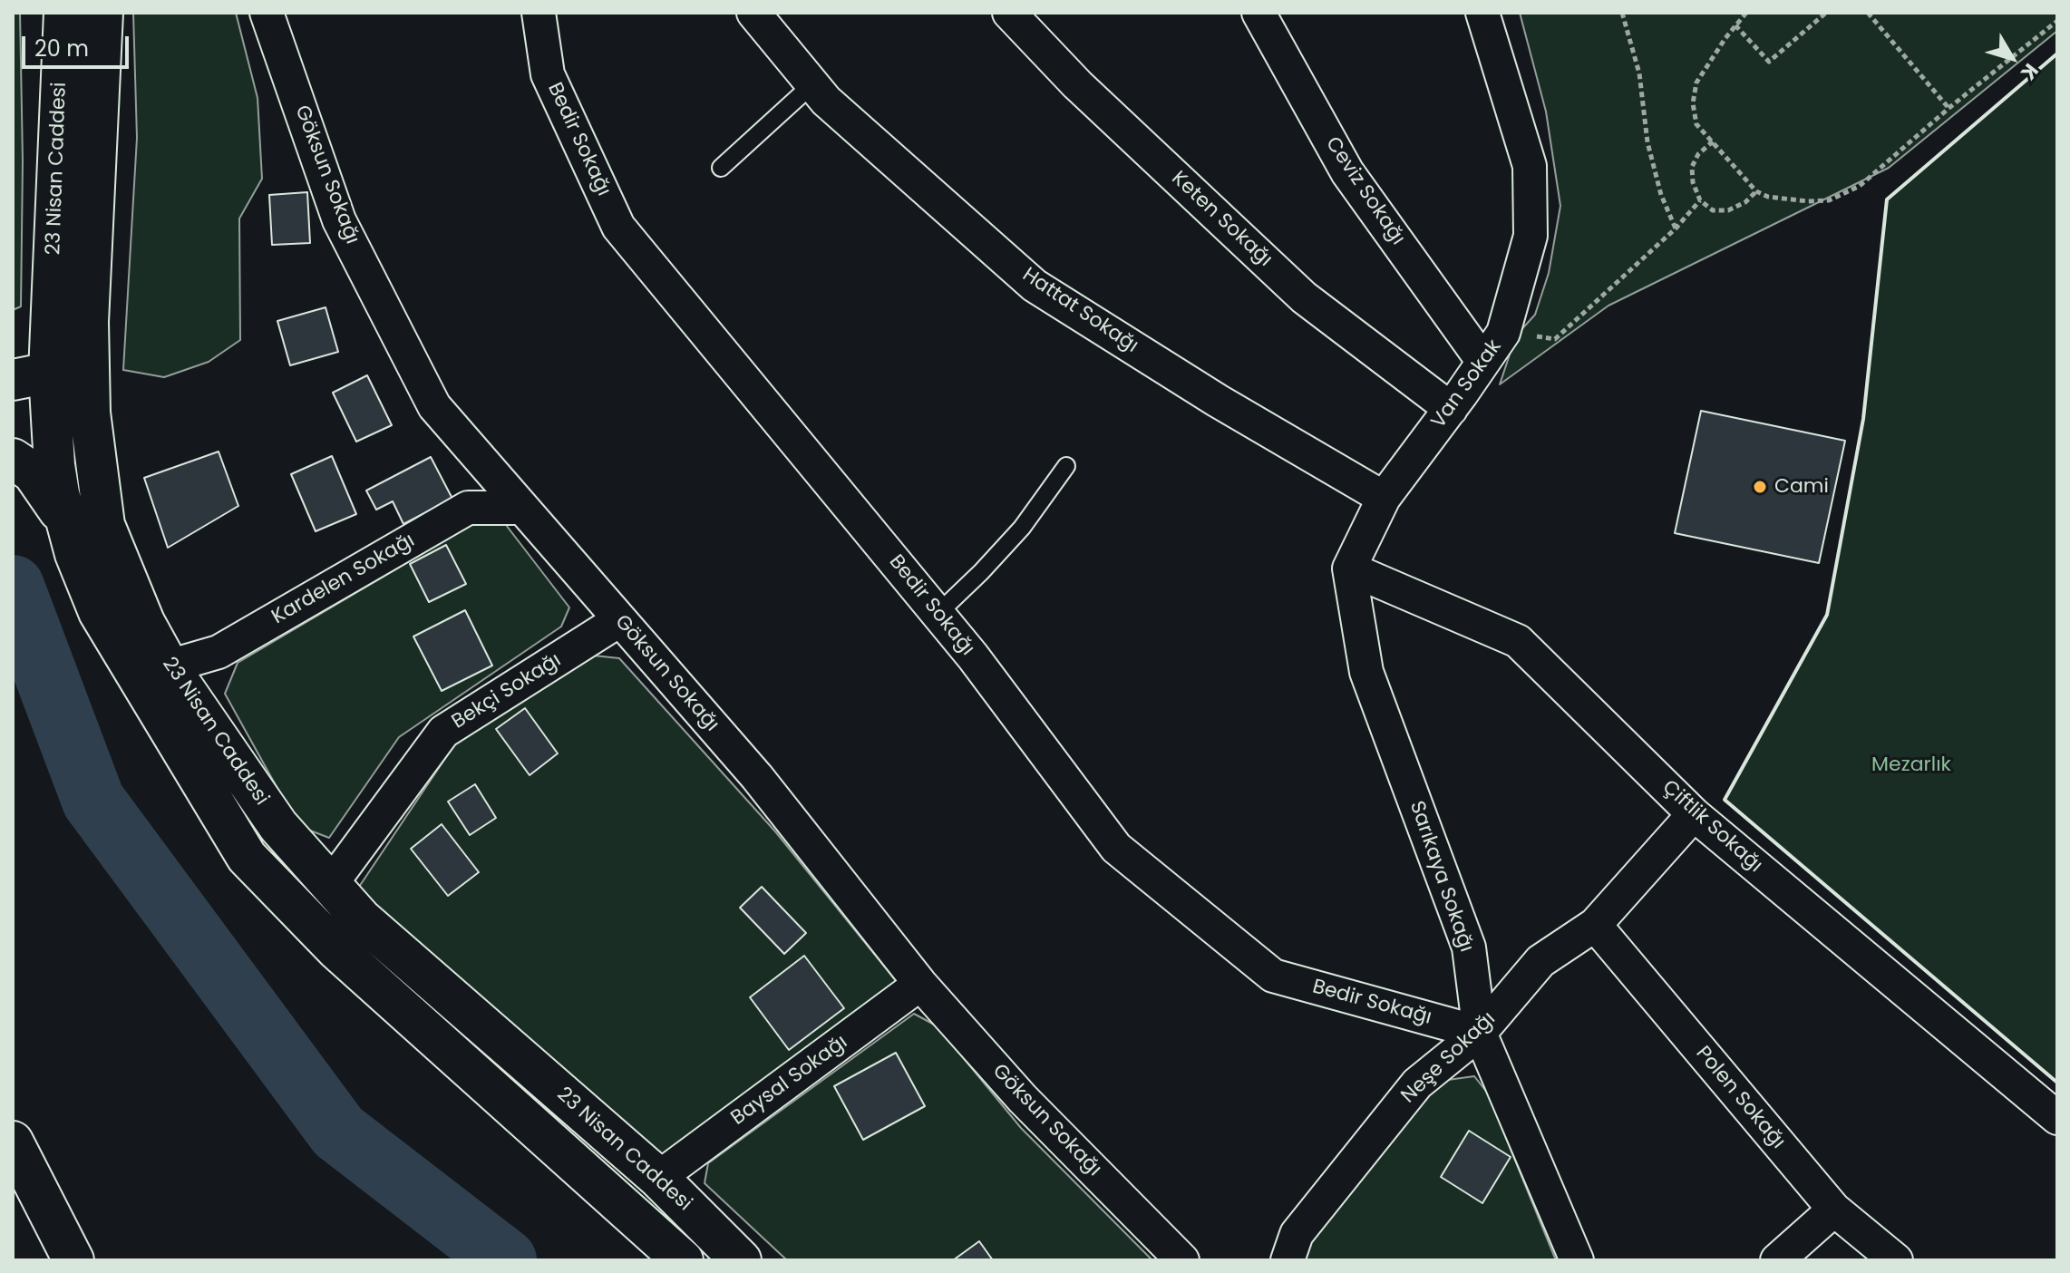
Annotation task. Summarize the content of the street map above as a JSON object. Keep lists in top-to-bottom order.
{
  "streets": {
    "main road": ["23 Nisan Caddesi"],
    "street": [
      "Bedir Sokağı",
      "Göksun Sokağı",
      "Ceviz Sokağı",
      "Keten Sokağı",
      "Hattat Sokağı",
      "Van Sokak",
      "Kardelen Sokağı",
      "Bekçi Sokağı",
      "Çiftlik Sokağı",
      "Sarıkaya Sokağı",
      "Neşe Sokağı",
      "Baysal Sokağı",
      "Polen Sokağı"
    ]
  },
  "crossings": [
    ["Bedir Sokağı", "Sarıkaya Sokağı"],
    ["Bedir Sokağı", "Neşe Sokağı"],
    ["23 Nisan Caddesi", "Kardelen Sokağı"],
    ["23 Nisan Caddesi", "Bekçi Sokağı"],
    ["23 Nisan Caddesi", "Baysal Sokağı"],
    ["Göksun Sokağı", "Kardelen Sokağı"],
    ["Göksun Sokağı", "Bekçi Sokağı"],
    ["Göksun Sokağı", "Baysal Sokağı"],
    ["Ceviz Sokağı", "Van Sokak"],
    ["Keten Sokağı", "Van Sokak"],
    ["Hattat Sokağı", "Van Sokak"],
    ["Van Sokak", "Çiftlik Sokağı"],
    ["Van Sokak", "Sarıkaya Sokağı"],
    ["Çiftlik Sokağı", "Sarıkaya Sokağı"],
    ["Çiftlik Sokağı", "Neşe Sokağı"],
    ["Sarıkaya Sokağı", "Neşe Sokağı"],
    ["Neşe Sokağı", "Polen Sokağı"]
  ],
  "parks": ["Mezarlık"],
  "places": ["Cami"],
  "scale_bar": "20 m",
  "north": "bottom right"
}
